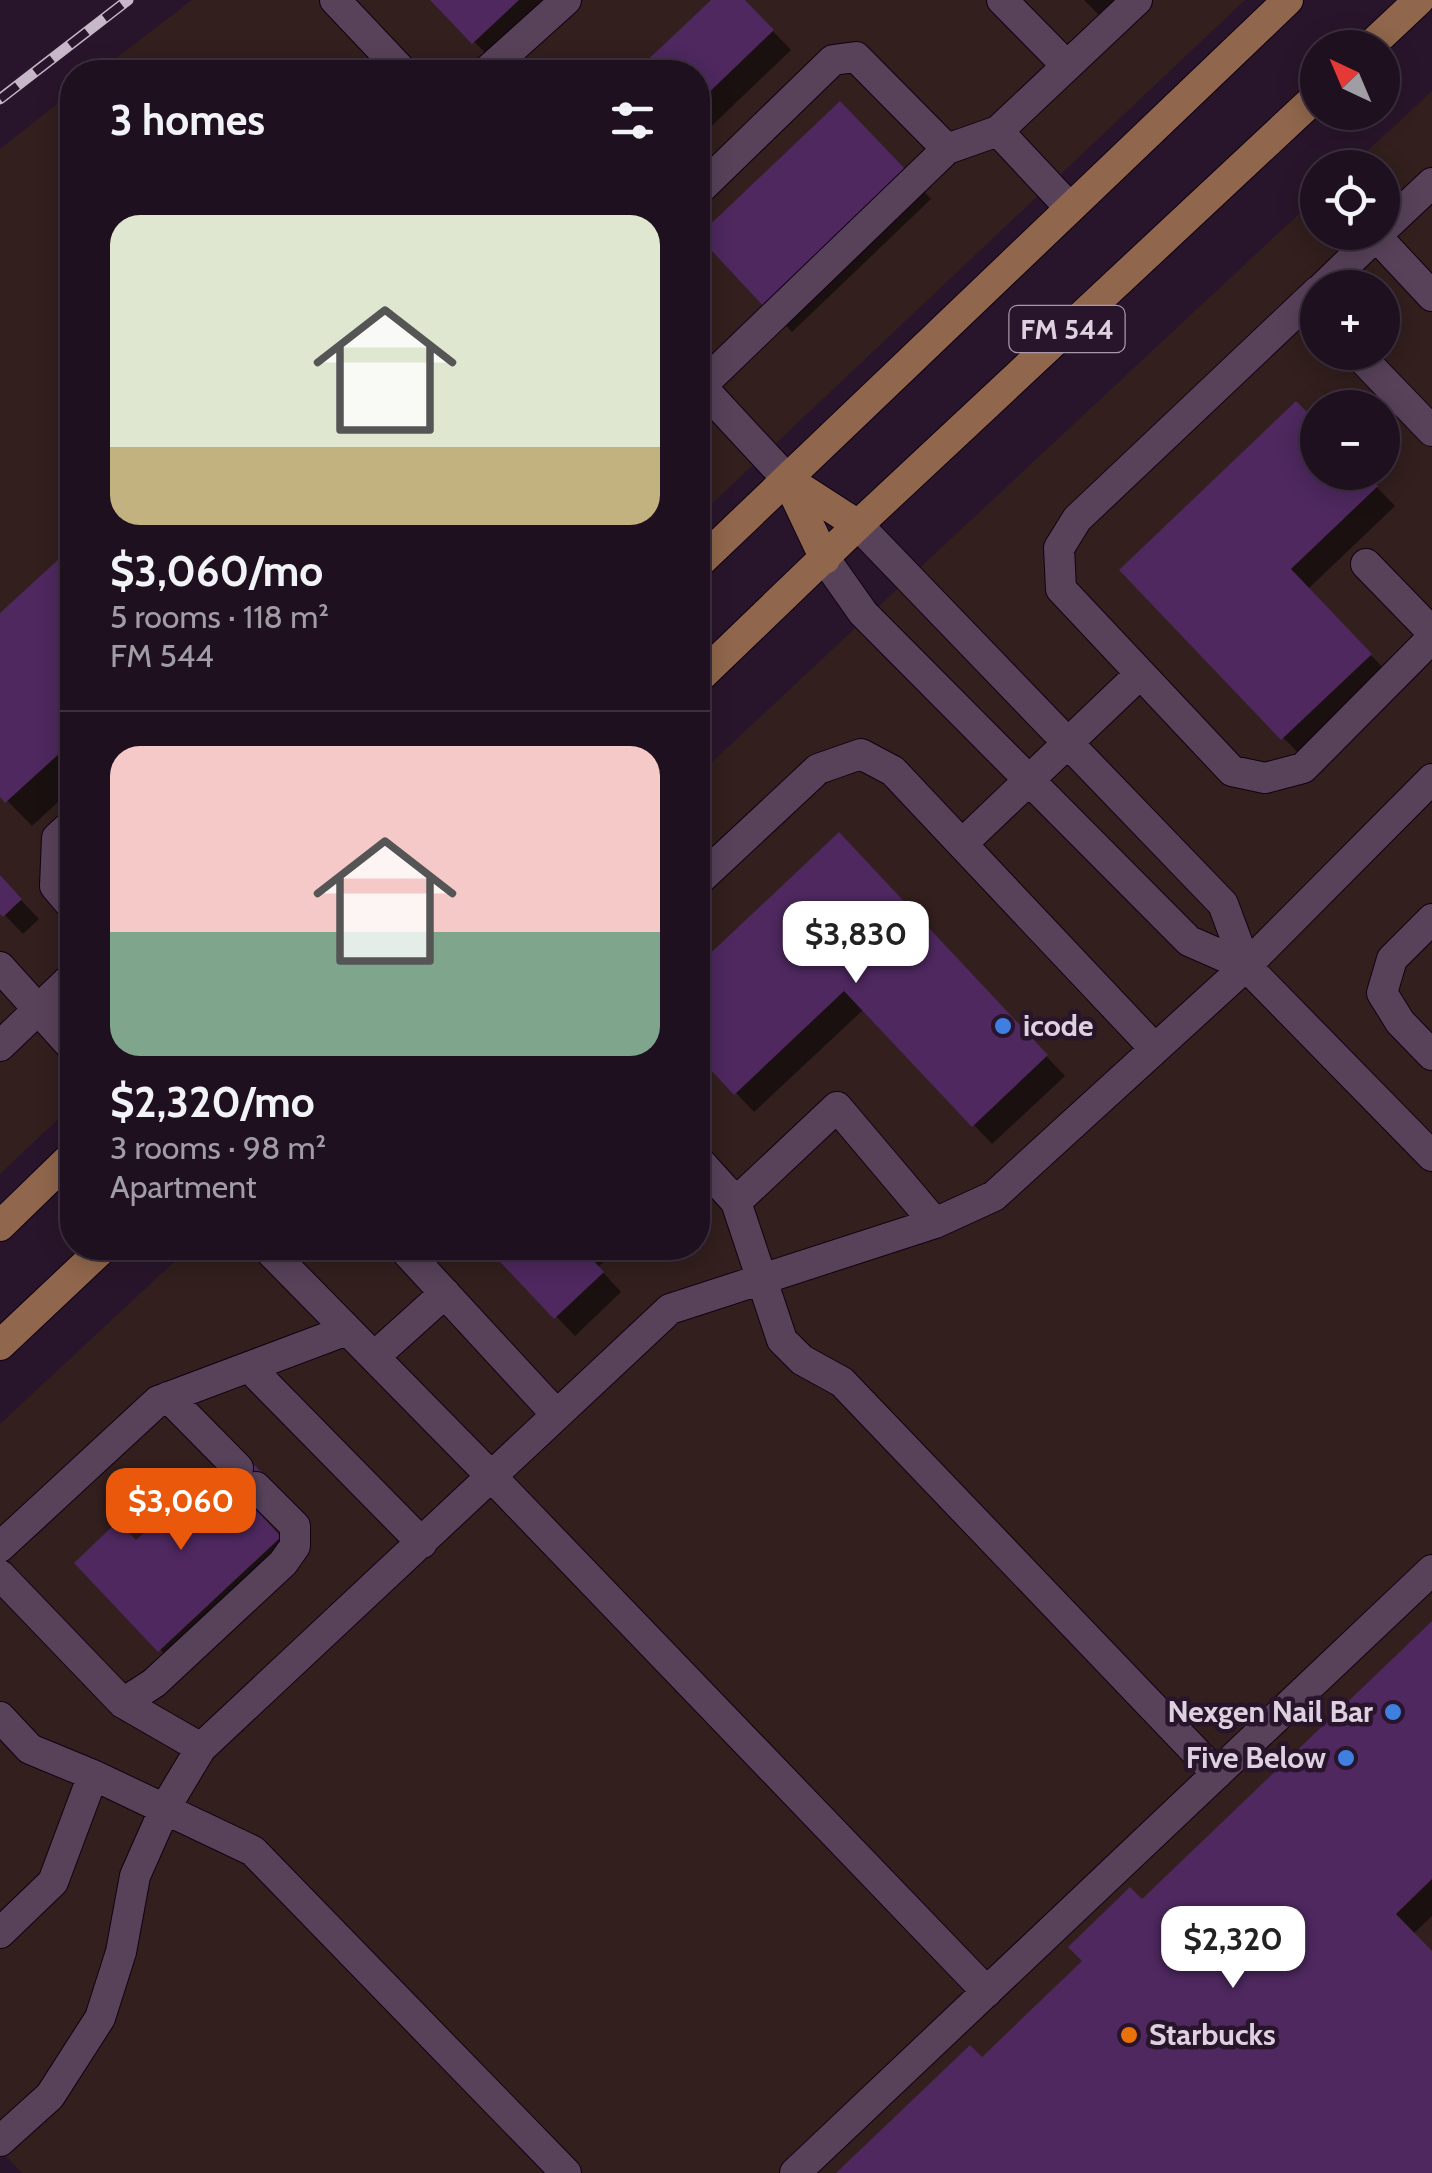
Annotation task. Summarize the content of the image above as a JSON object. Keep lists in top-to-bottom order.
{
  "streets": {
    "main road": ["FM 544"]
  },
  "places": [
    "icode",
    "Nexgen Nail Bar",
    "Five Below",
    "Starbucks"
  ],
  "north": "top left",
  "page": {
    "map_buttons": ["+", "−"],
    "heading": "3 homes",
    "list": [
      {
        "name": "$3,060/mo",
        "note": "5 rooms · 118 m² · FM 544"
      },
      {
        "name": "$2,320/mo",
        "note": "3 rooms · 98 m² · Apartment"
      }
    ],
    "price": ["$3,830", "$3,060", "$2,320"]
  }
}
